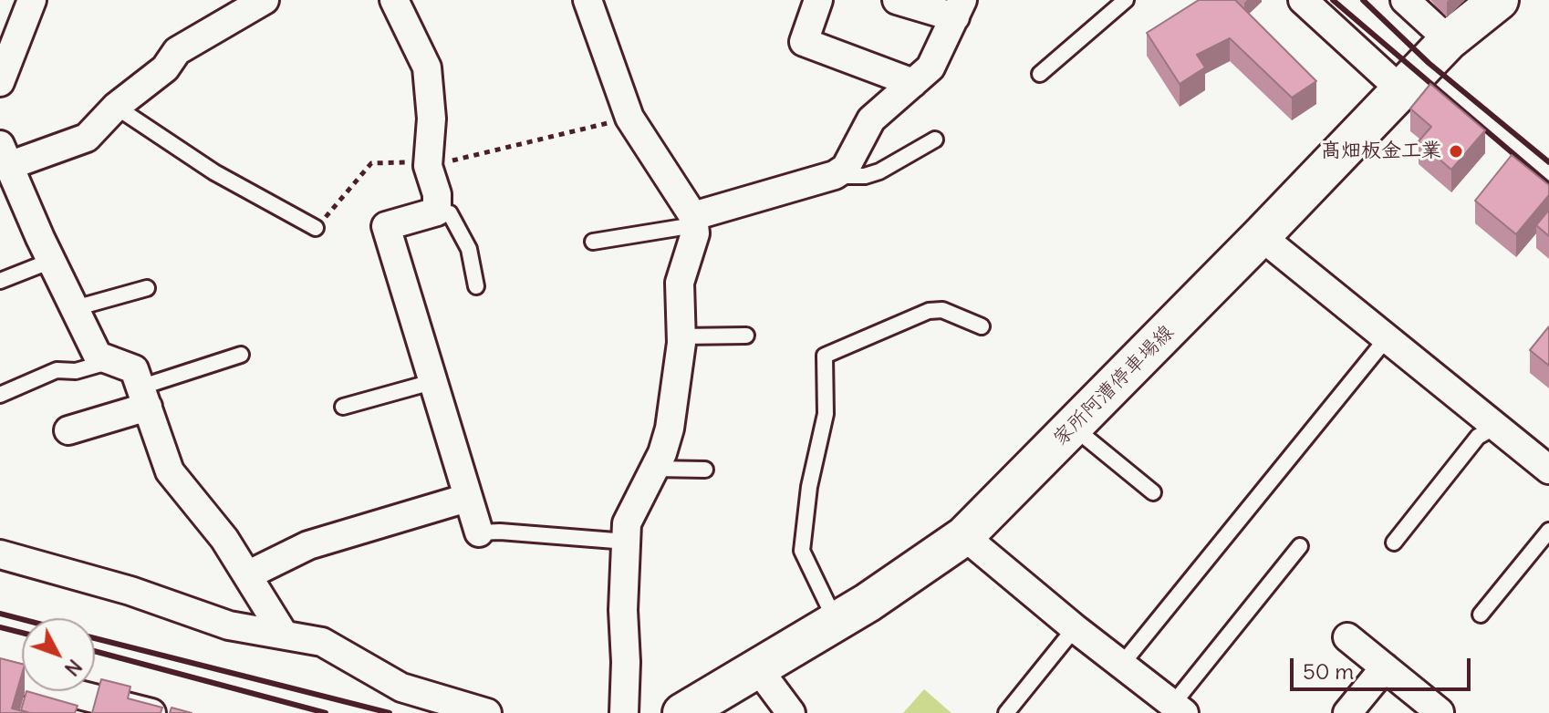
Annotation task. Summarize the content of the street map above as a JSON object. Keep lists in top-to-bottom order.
{
  "streets": {
    "main road": ["家所阿漕停車場線"]
  },
  "places": ["髙畑板金工業"],
  "scale_bar": "50 m",
  "north": "bottom right"
}
